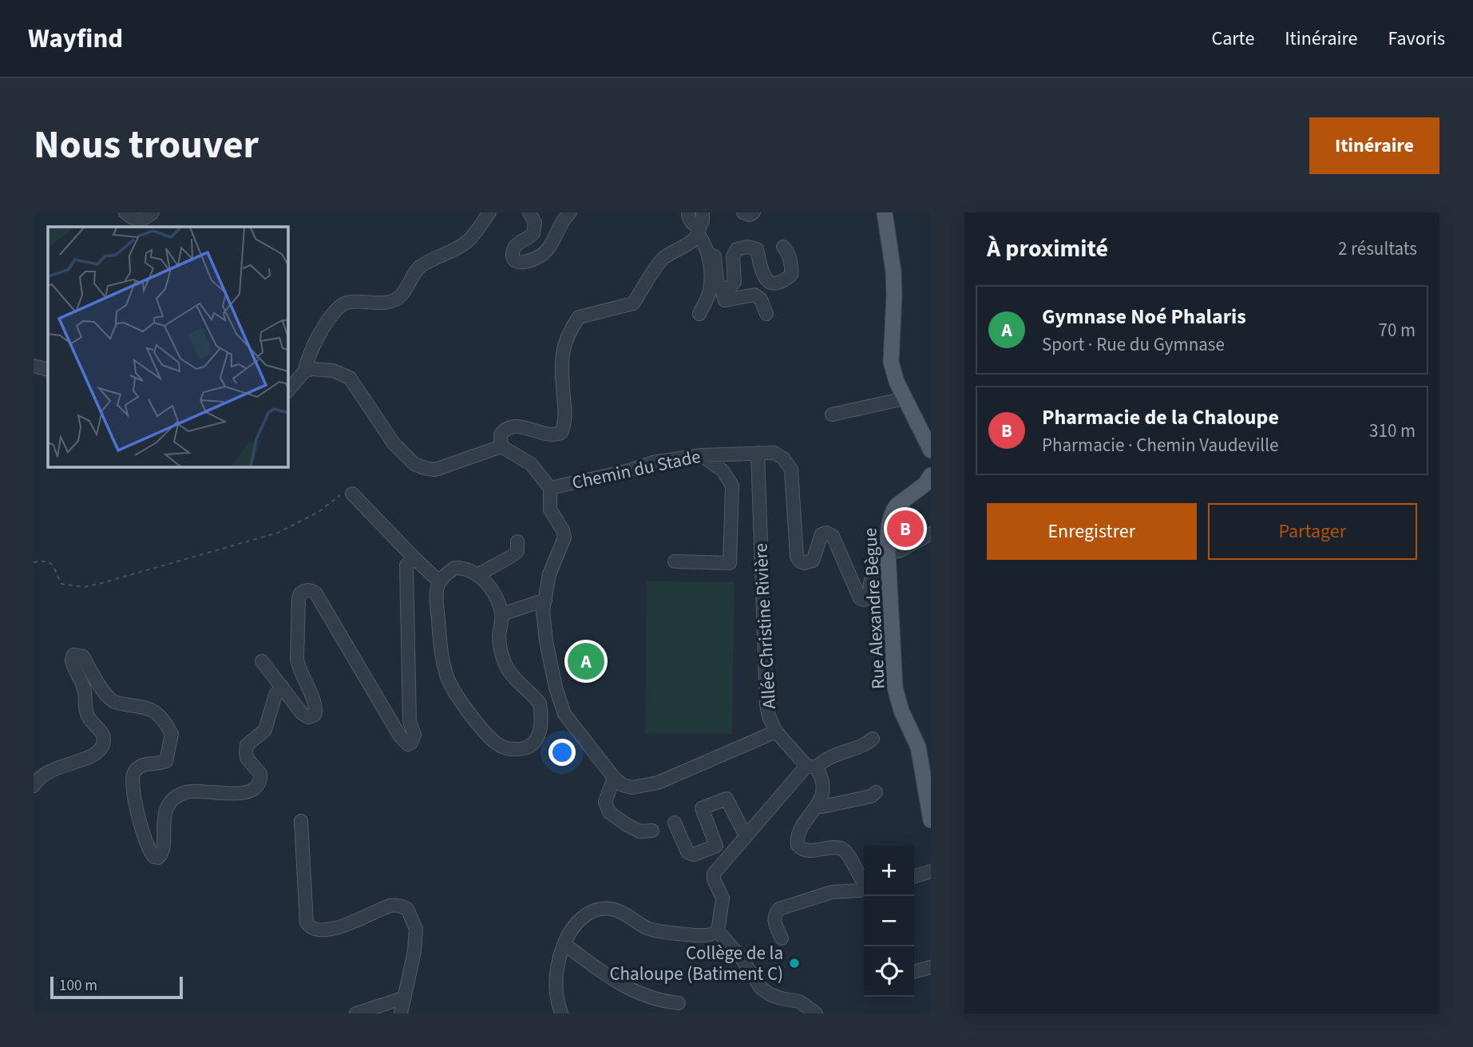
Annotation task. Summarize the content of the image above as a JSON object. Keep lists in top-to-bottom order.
{
  "streets": {
    "main road": ["Rue Alexandre Bègue"],
    "street": ["Chemin du Stade", "Allée Christine Rivière"]
  },
  "crossings": [
    ["Chemin du Stade", "Rue Alexandre Bègue"],
    ["Chemin du Stade", "Allée Christine Rivière"]
  ],
  "places": ["Collège de la Chaloupe (Batiment C)"],
  "scale_bar": "100 m",
  "page": {
    "header": "Wayfind",
    "nav": ["Carte", "Itinéraire", "Favoris"],
    "title": "Nous trouver",
    "buttons": [
      "Itinéraire",
      ["Enregistrer", "Partager"]
    ],
    "heading": ["À proximité", "2 résultats"],
    "list": [
      {
        "mark": "A",
        "name": "Gymnase Noé Phalaris",
        "note": "Sport · Rue du Gymnase",
        "value": "70 m"
      },
      {
        "mark": "B",
        "name": "Pharmacie de la Chaloupe",
        "note": "Pharmacie · Chemin Vaudeville",
        "value": "310 m"
      }
    ],
    "pins": ["B", "A"],
    "map_buttons": ["+", "−"],
    "scale": "100 m"
  }
}
